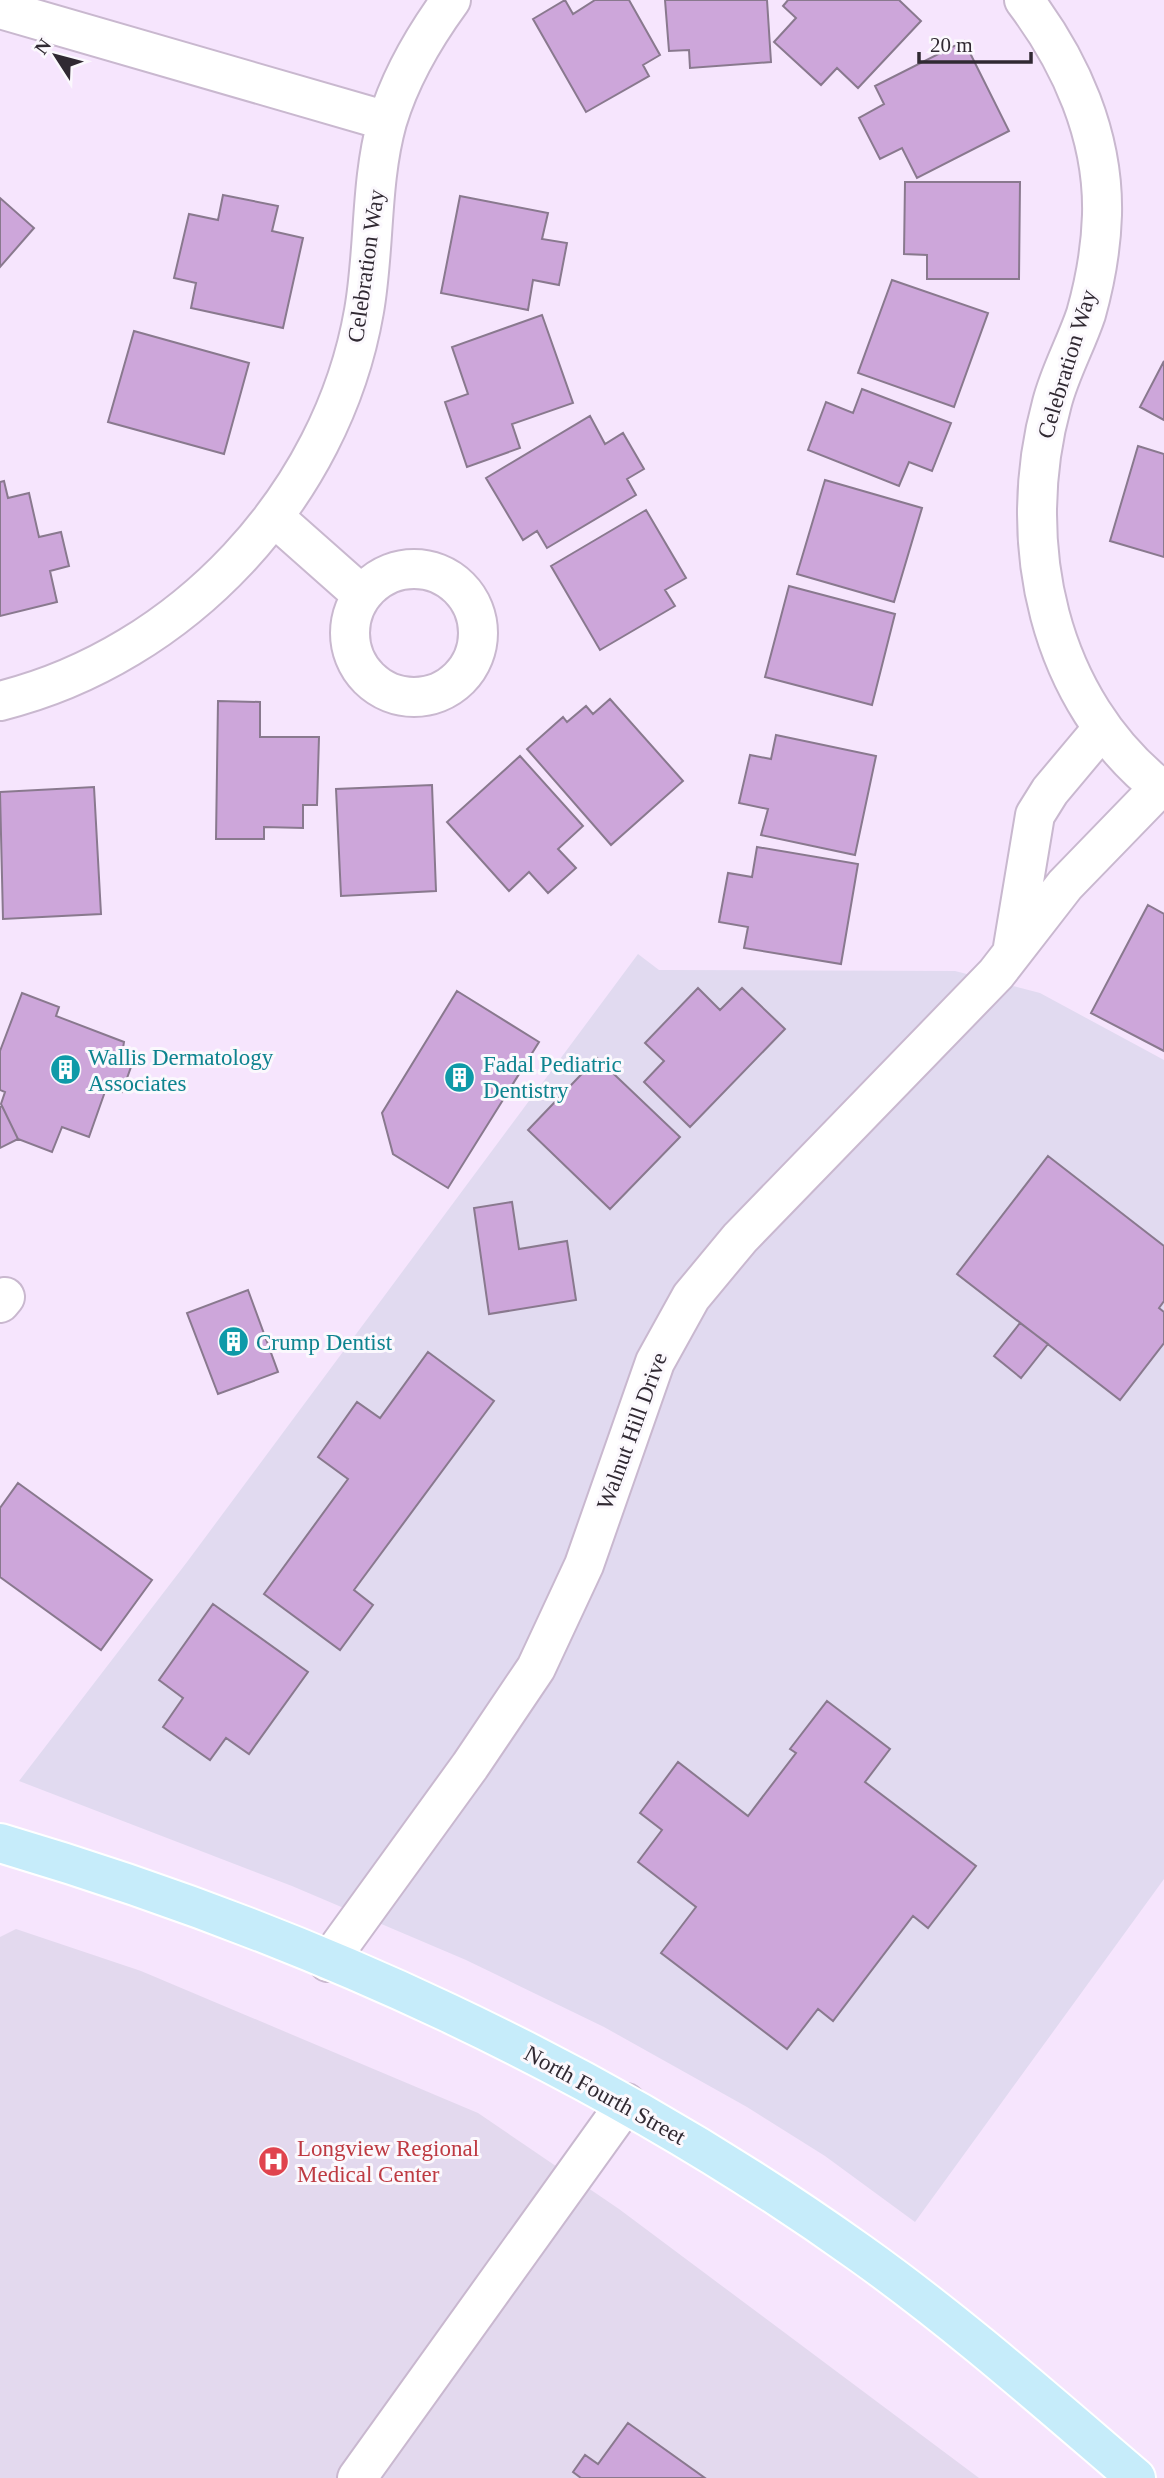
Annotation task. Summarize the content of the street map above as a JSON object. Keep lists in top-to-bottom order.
{
  "streets": {
    "main road": ["North Fourth Street"],
    "street": ["Celebration Way", "Walnut Hill Drive"]
  },
  "crossings": [
    ["Celebration Way", "Walnut Hill Drive"],
    ["Walnut Hill Drive", "North Fourth Street"]
  ],
  "places": {
    "building": ["Wallis Dermatology Associates", "Fadal Pediatric Dentistry", "Crump Dentist"],
    "hospital": ["Longview Regional Medical Center"]
  },
  "scale_bar": "20 m",
  "north": "top left"
}
